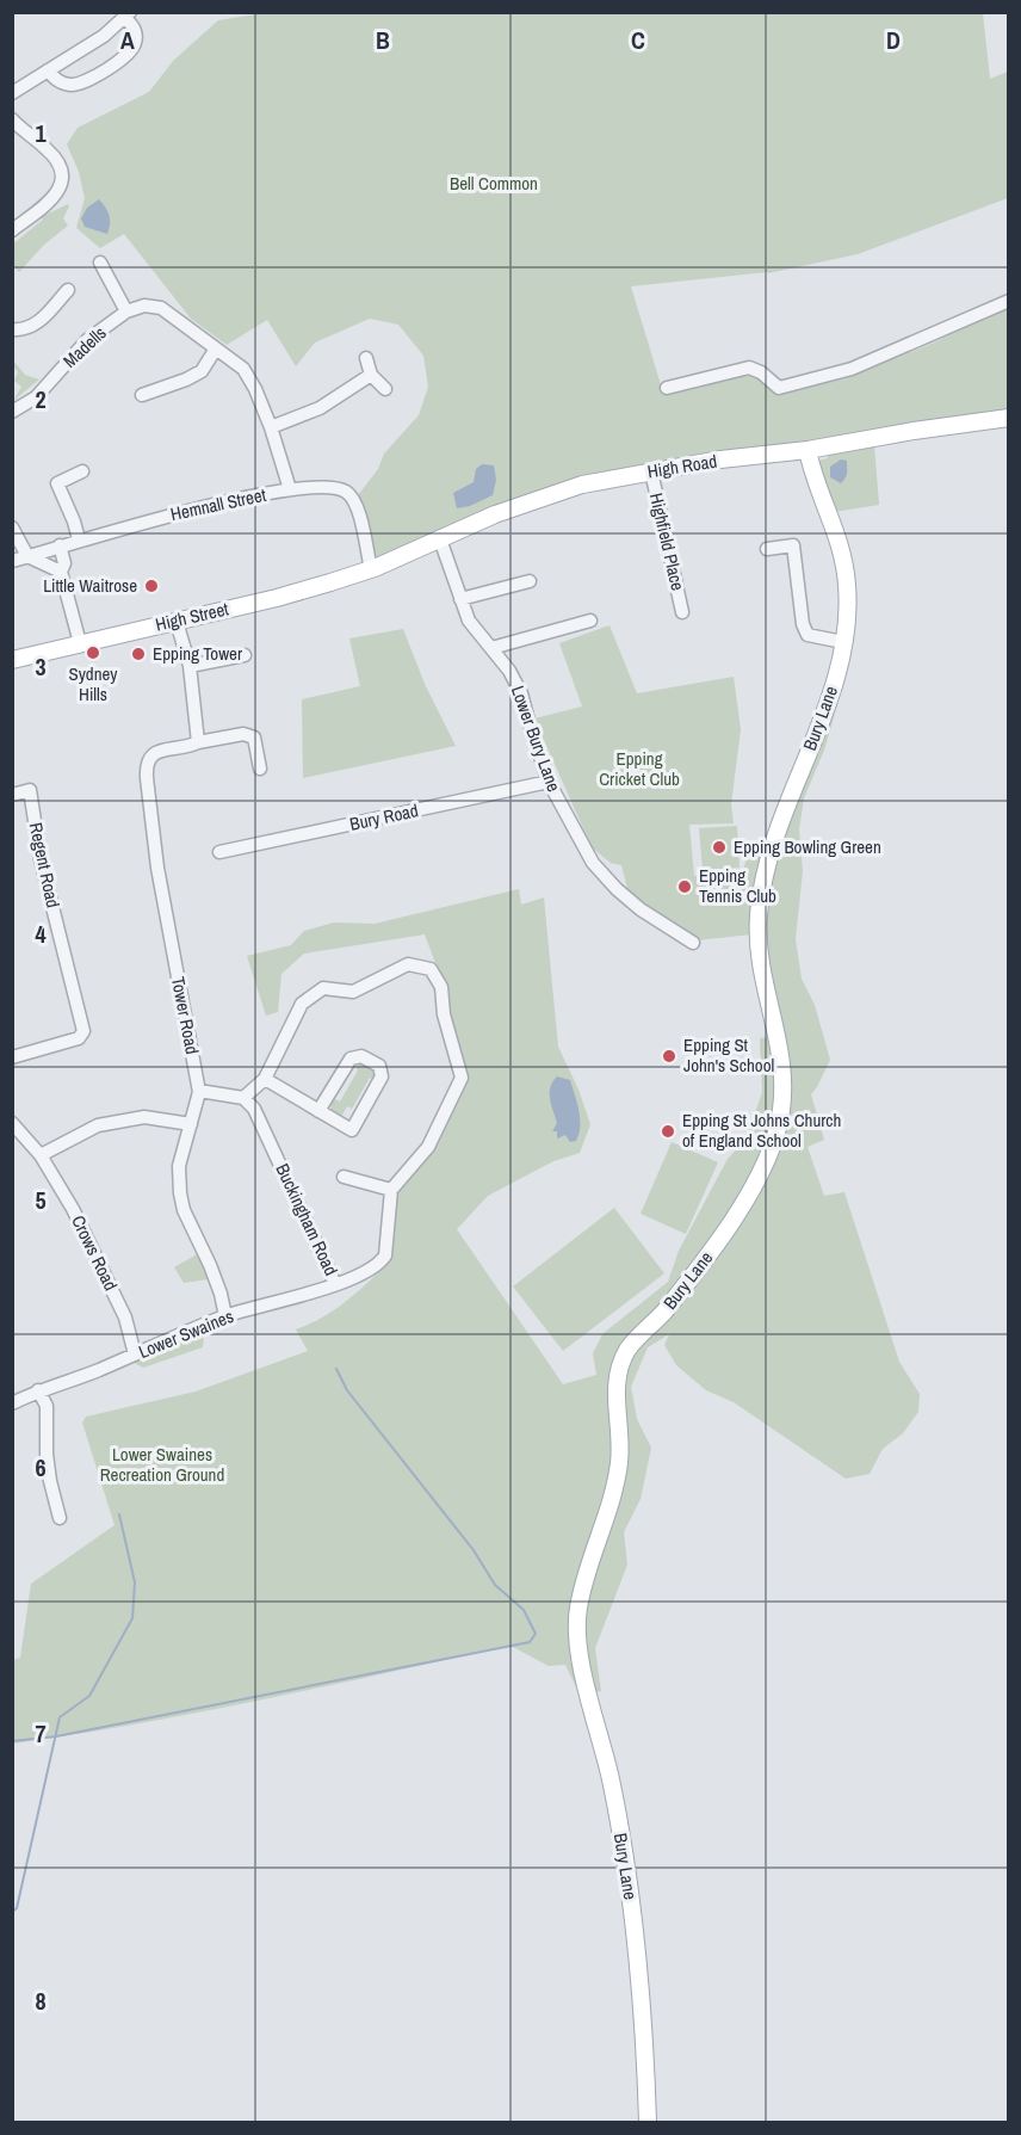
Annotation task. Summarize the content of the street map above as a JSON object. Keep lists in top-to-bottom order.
{
  "streets": {
    "main road": ["High Road", "High Street", "Bury Lane"],
    "street": [
      "Madells",
      "Hemnall Street",
      "Highfield Place",
      "Lower Bury Lane",
      "Bury Road",
      "Regent Road",
      "Tower Road",
      "Buckingham Road",
      "Crows Road",
      "Lower Swaines"
    ]
  },
  "crossings": [
    ["High Road", "Hemnall Street"],
    ["High Road", "Highfield Place"],
    ["High Road", "High Street"],
    ["High Road", "Bury Lane"],
    ["High Road", "Lower Bury Lane"],
    ["Hemnall Street", "High Street"],
    ["Lower Bury Lane", "Bury Road"],
    ["Tower Road", "Lower Swaines"],
    ["Buckingham Road", "Lower Swaines"],
    ["Crows Road", "Lower Swaines"]
  ],
  "parks": ["Bell Common", "Epping Cricket Club", "Lower Swaines Recreation Ground"],
  "places": [
    "Little Waitrose",
    "Sydney Hills",
    "Epping Tower",
    "Epping Bowling Green",
    "Epping Tennis Club",
    "Epping St John's School",
    "Epping St Johns Church of England School"
  ],
  "grid": {
    "columns": [
      "A",
      "B",
      "C",
      "D"
    ],
    "rows": [
      "1",
      "2",
      "3",
      "4",
      "5",
      "6",
      "7",
      "8"
    ]
  }
}
